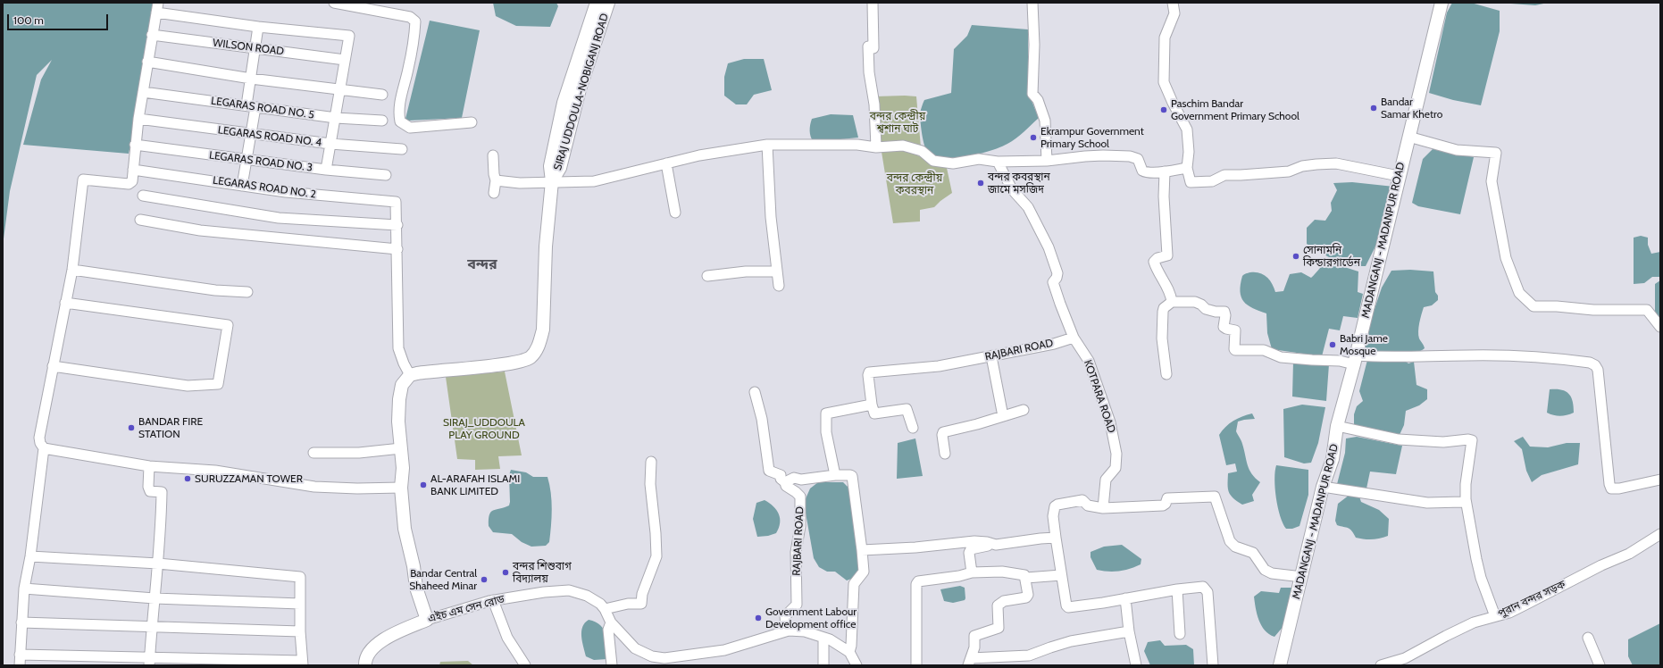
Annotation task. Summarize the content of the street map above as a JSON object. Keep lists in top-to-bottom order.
{
  "streets": {
    "main road": ["SIRAJ UDDOULA-NOBIGANJ ROAD", "MADANGANJ - MADANPUR ROAD", "এইচ এম সেন রোড"],
    "street": [
      "WILSON ROAD",
      "LEGARAS ROAD NO. 5",
      "LEGARAS ROAD NO. 4",
      "LEGARAS ROAD NO. 3",
      "LEGARAS ROAD NO. 2",
      "RAJBARI ROAD",
      "KOTPARA ROAD",
      "পুরান বন্দর সড়ক"
    ]
  },
  "crossings": [
    ["RAJBARI ROAD", "KOTPARA ROAD"]
  ],
  "districts": ["বন্দর"],
  "parks": ["বন্দর কেন্দ্রীয় শ্বশান ঘাট", "বন্দর কেন্দ্রীয় কবরস্থান", "SIRAJ_UDDOULA PLAY GROUND"],
  "places": [
    "Bandar Samar Khetro",
    "Paschim Bandar Government Primary School",
    "Ekrampur Government Primary School",
    "বন্দর কবরস্থান জামে মসজিদ",
    "সোনামনি কিন্ডারগার্ডেন",
    "Babri Jame Mosque",
    "BANDAR FIRE STATION",
    "SURUZZAMAN TOWER",
    "AL-ARAFAH ISLAMI BANK LIMITED",
    "বন্দর শিশুবাগ বিদ্যালয়",
    "Bandar Central Shaheed Minar",
    "Government Labour Development office"
  ],
  "scale_bar": "100 m"
}
